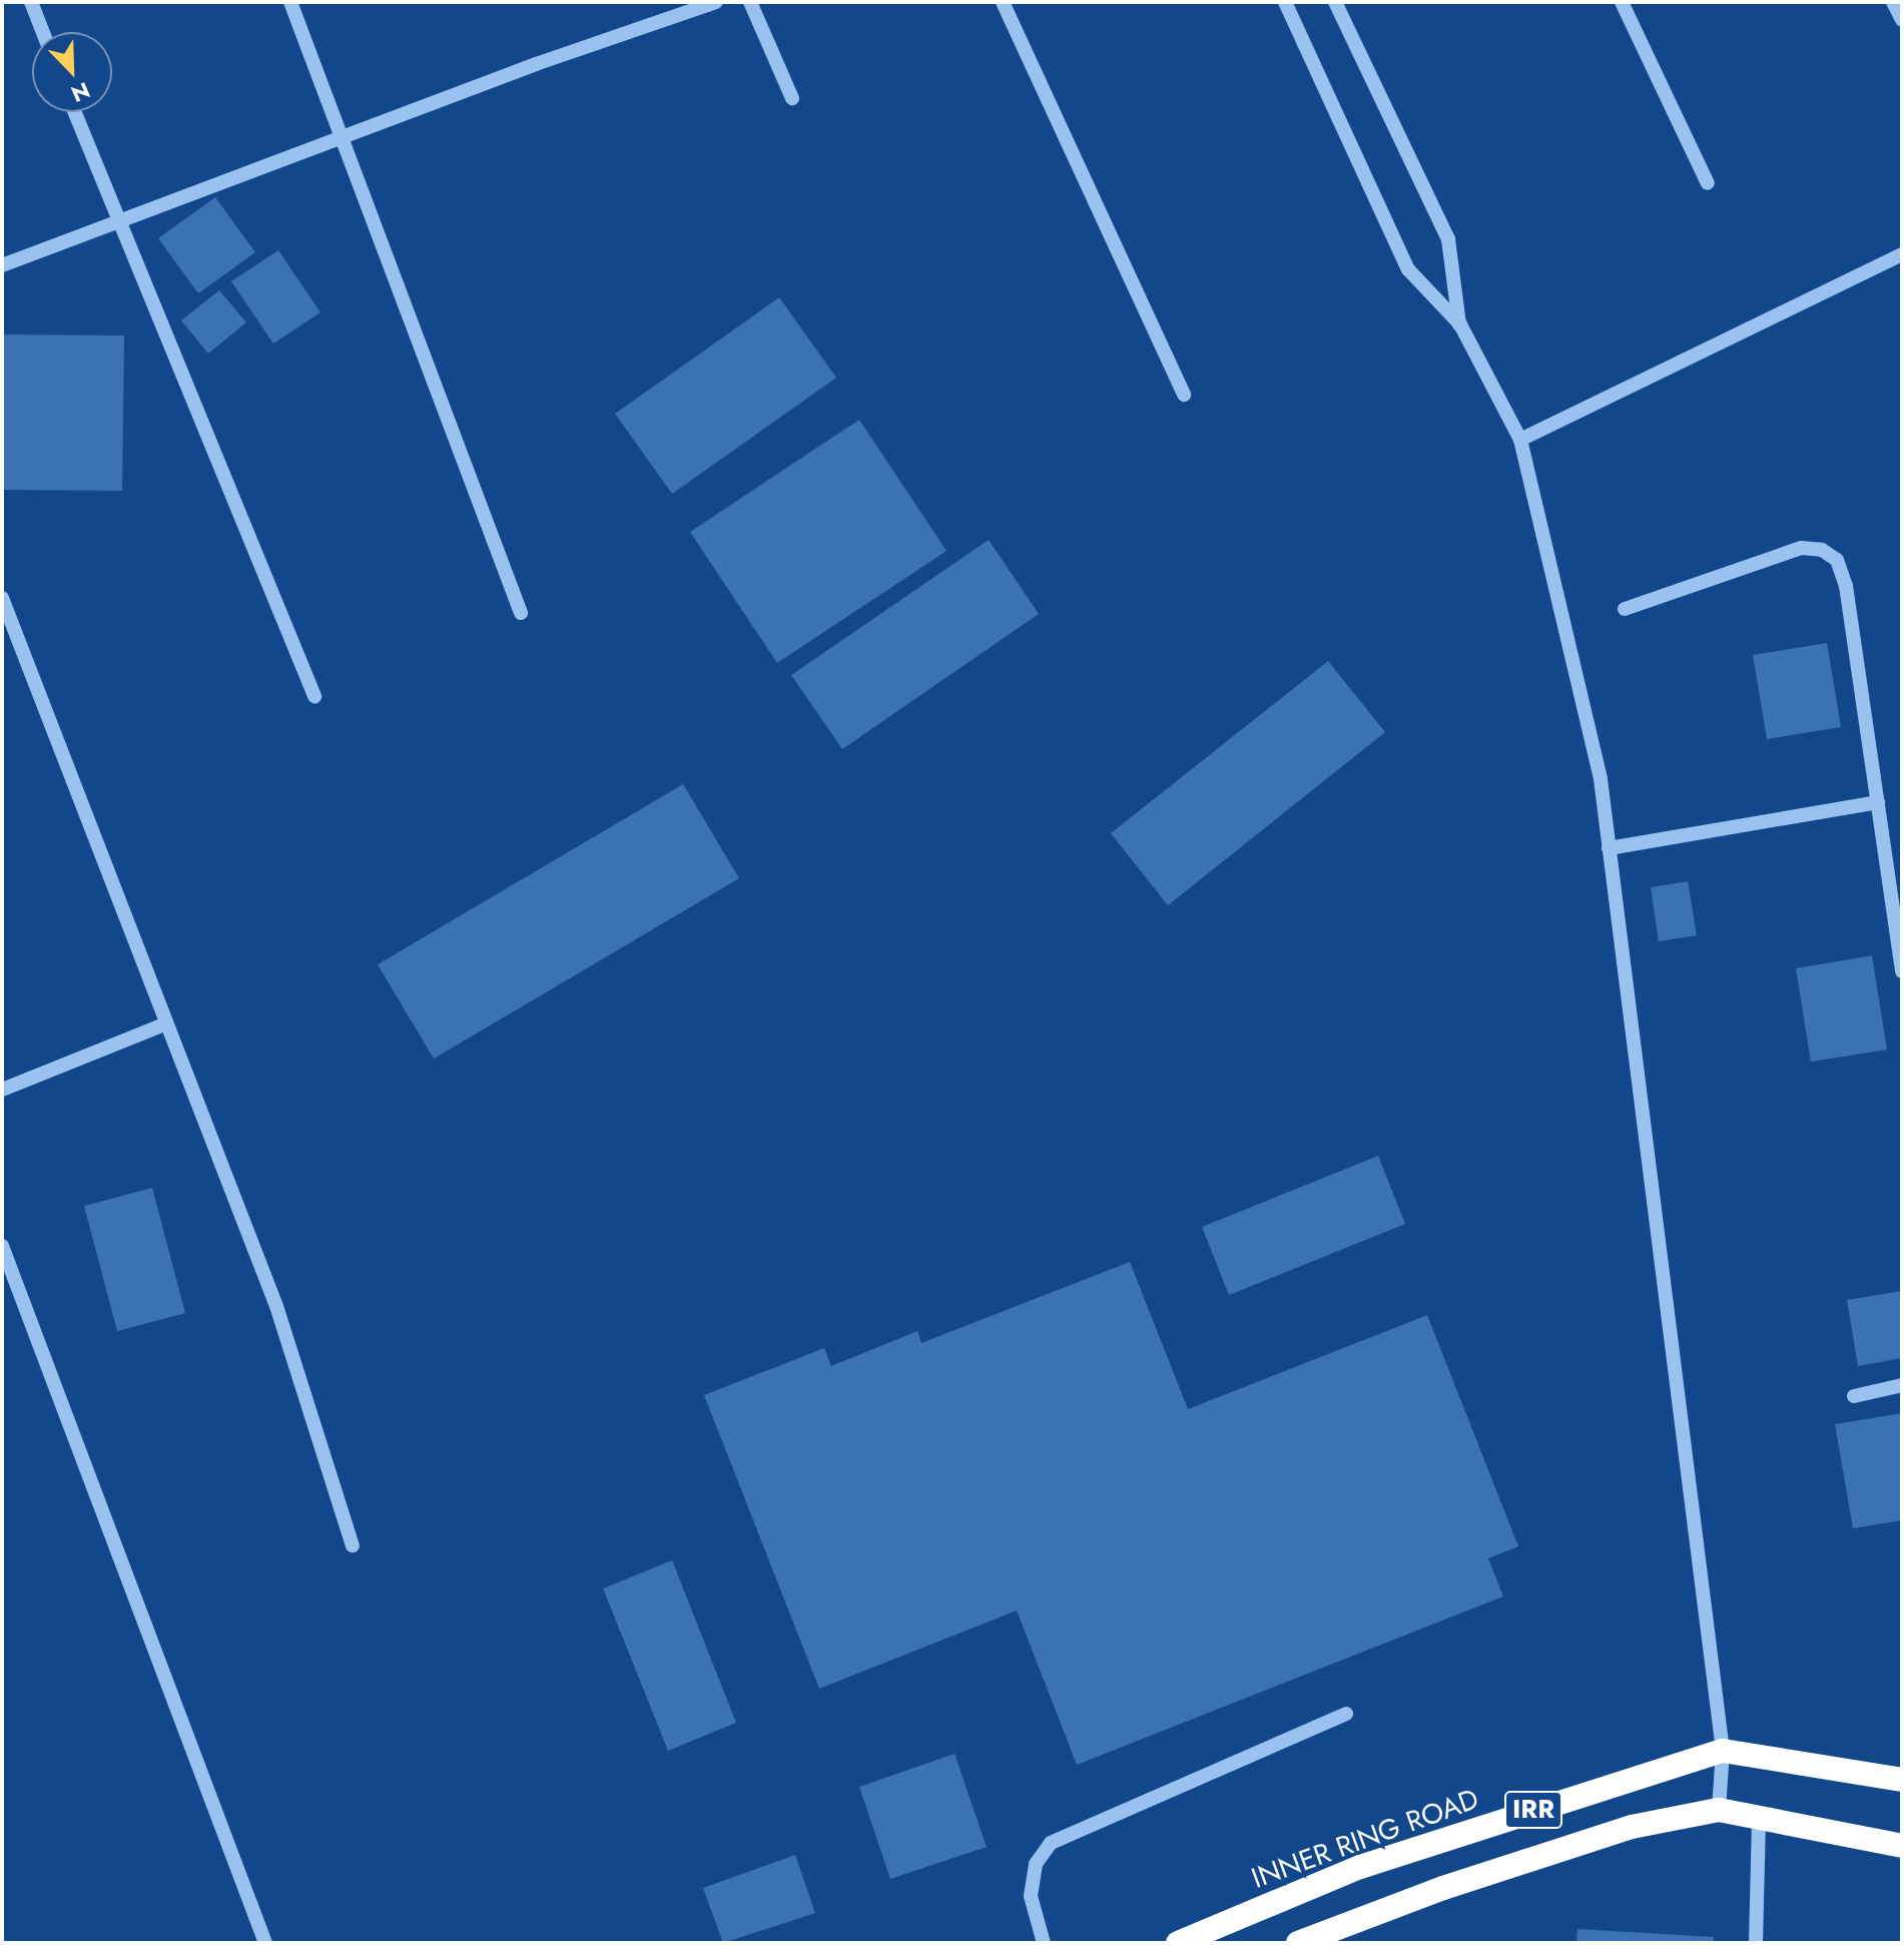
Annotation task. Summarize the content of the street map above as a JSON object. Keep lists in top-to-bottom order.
{
  "streets": {
    "highway": ["IRR", "INNER RING ROAD"]
  },
  "north": "bottom right"
}
